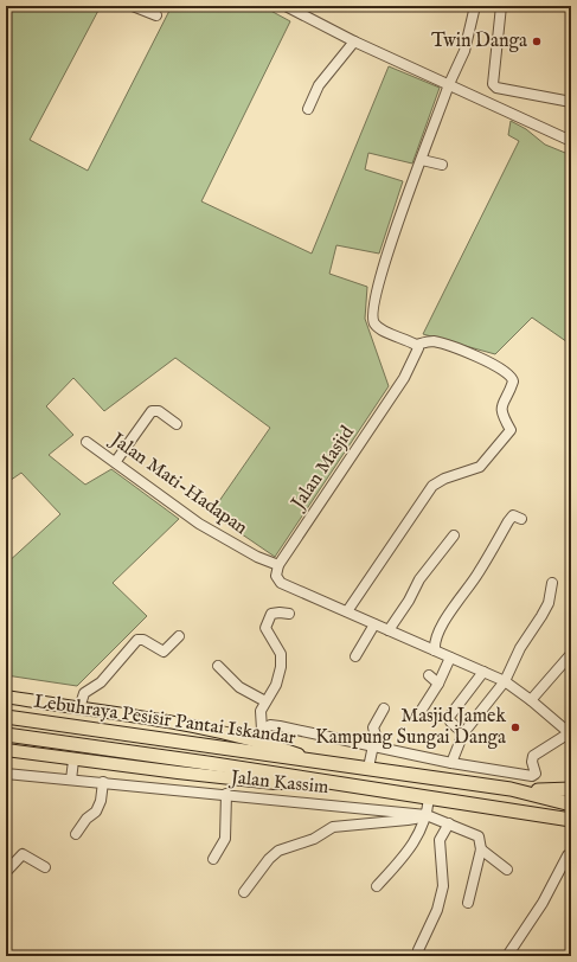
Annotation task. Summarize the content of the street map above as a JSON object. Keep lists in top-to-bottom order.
{
  "streets": {
    "highway": ["Lebuhraya Pesisir Pantai Iskandar"],
    "street": ["Jalan Masjid", "Jalan Mati-Hadapan", "Jalan Kassim"]
  },
  "crossings": [
    ["Jalan Masjid", "Jalan Mati-Hadapan"]
  ],
  "places": ["Twin Danga", "Masjid Jamek Kampung Sungai Danga"]
}
